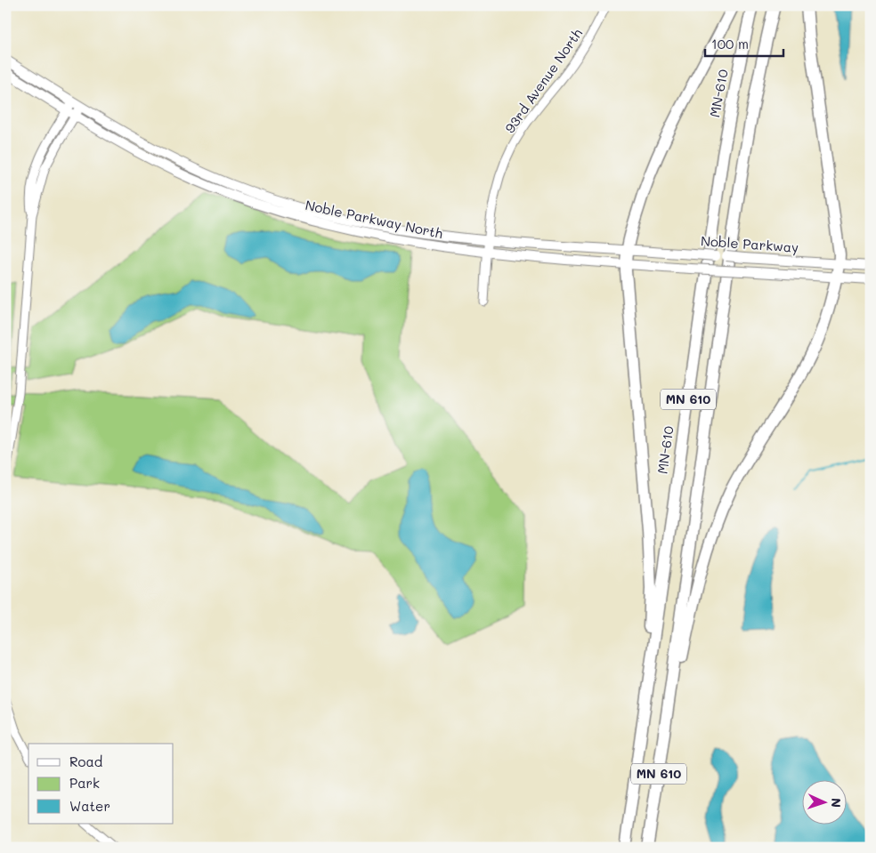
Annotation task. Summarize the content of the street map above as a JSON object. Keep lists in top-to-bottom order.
{
  "streets": {
    "highway": ["MN-610", "MN 610"],
    "main road": ["Noble Parkway North", "Noble Parkway"],
    "street": ["93rd Avenue North"]
  },
  "crossings": [
    ["93rd Avenue North", "Noble Parkway North"],
    ["Noble Parkway North", "Noble Parkway"]
  ],
  "legend": ["Road", "Park", "Water"],
  "scale_bar": "100 m",
  "north": "right"
}
